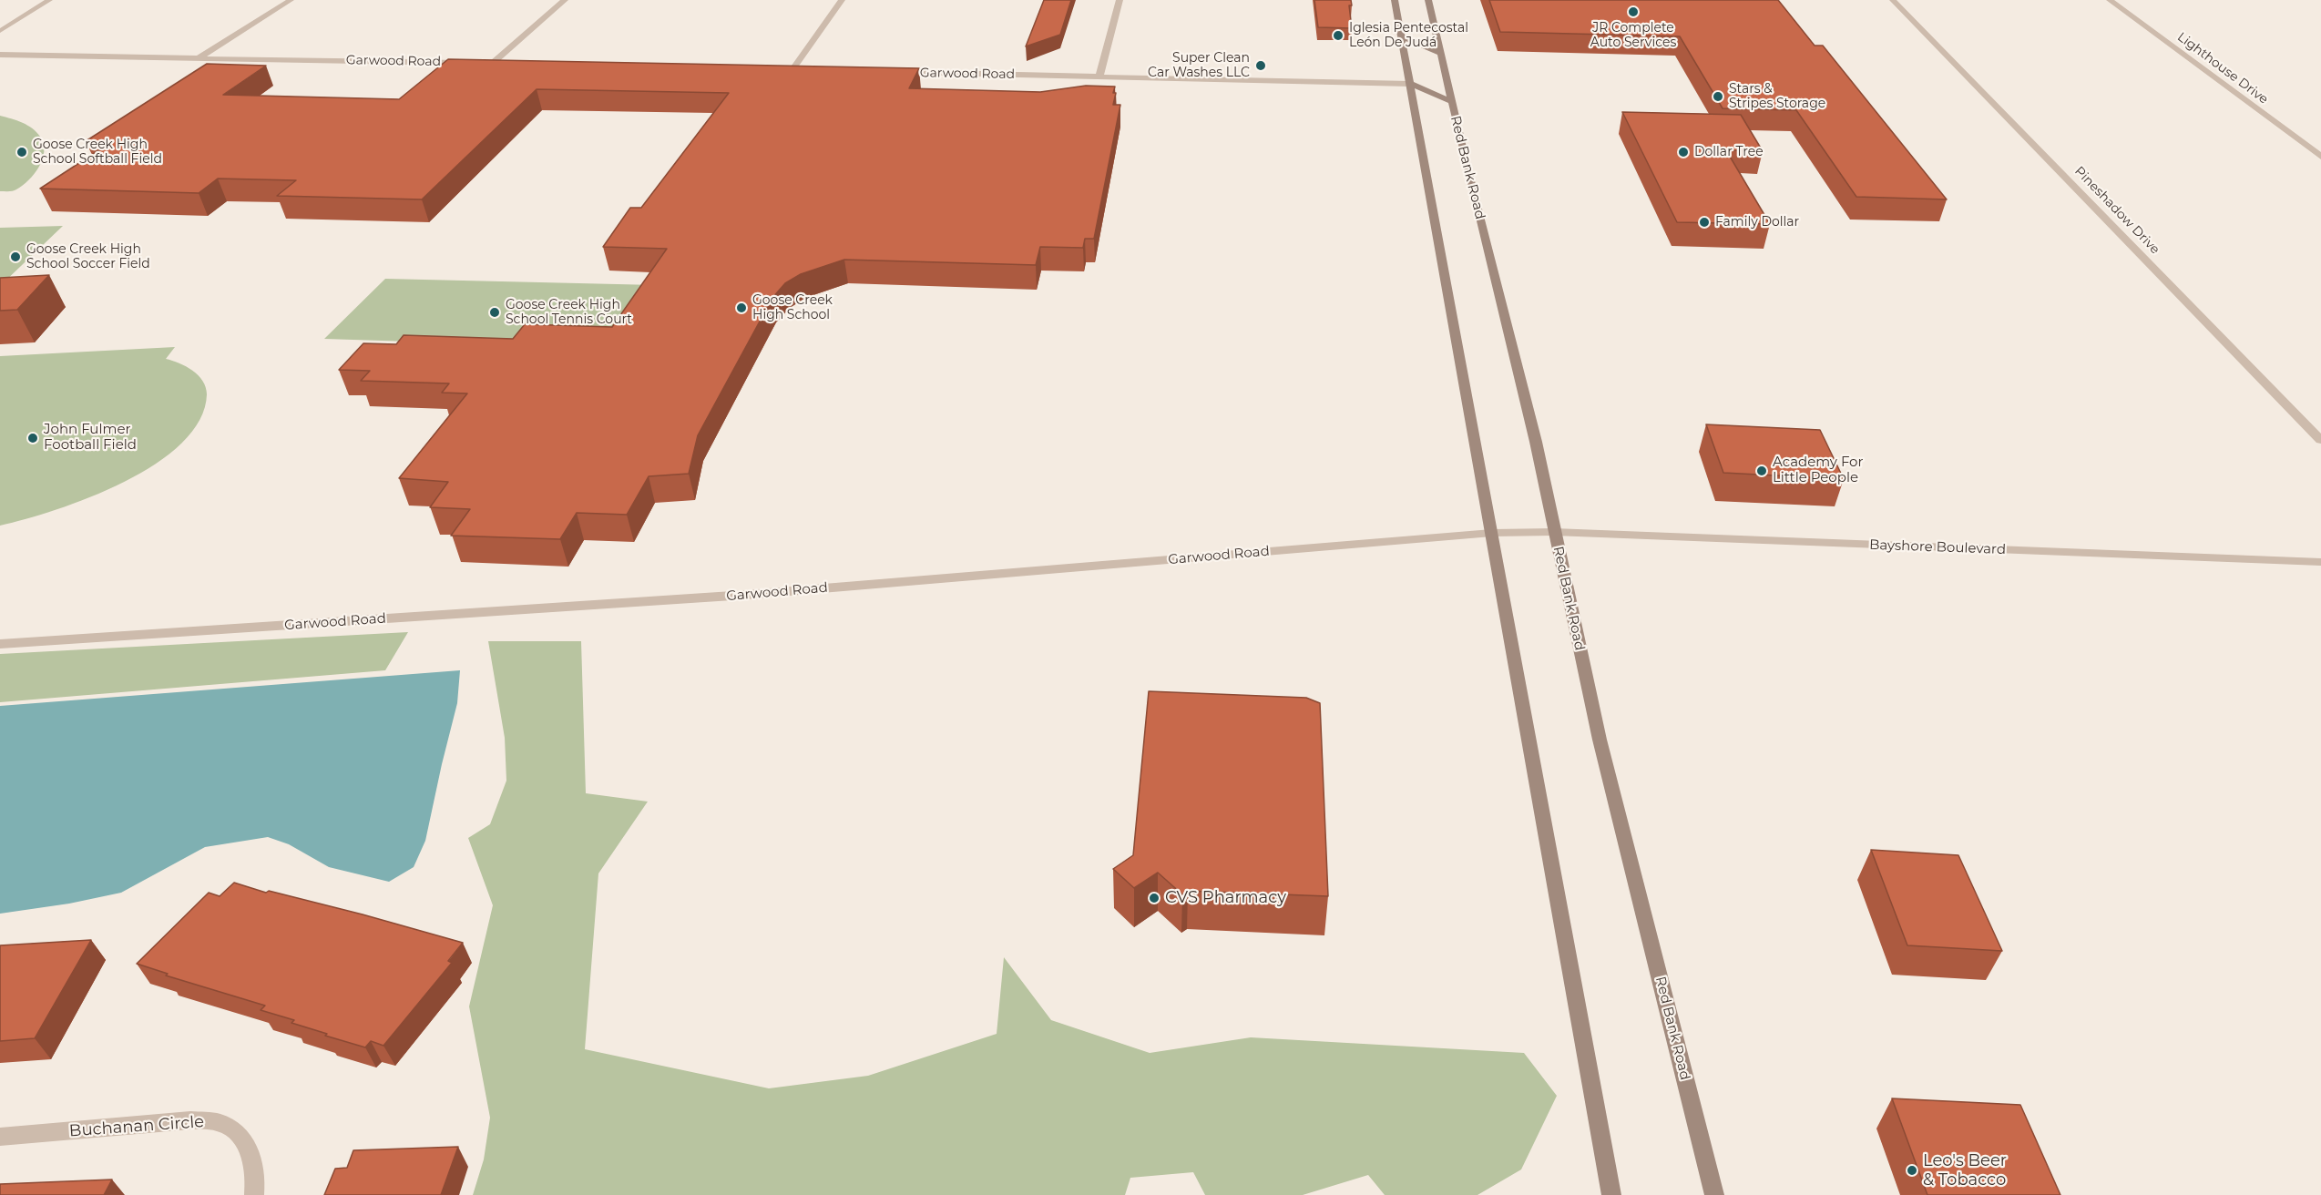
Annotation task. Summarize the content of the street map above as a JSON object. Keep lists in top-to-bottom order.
{
  "streets": {
    "main road": ["Red Bank Road"],
    "street": [
      "Garwood Road",
      "Lighthouse Drive",
      "Pineshadow Drive",
      "Bayshore Boulevard",
      "Buchanan Circle"
    ]
  },
  "crossings": [
    ["Garwood Road", "Red Bank Road"],
    ["Garwood Road", "Bayshore Boulevard"],
    ["Red Bank Road", "Bayshore Boulevard"]
  ],
  "places": [
    "JR Complete Auto Services",
    "Iglesia Pentecostal León De Judá",
    "Super Clean Car Washes LLC",
    "Stars & Stripes Storage",
    "Goose Creek High School Softball Field",
    "Dollar Tree",
    "Family Dollar",
    "Goose Creek High School Soccer Field",
    "Goose Creek High School",
    "Goose Creek High School Tennis Court",
    "John Fulmer Football Field",
    "Academy For Little People",
    "CVS Pharmacy",
    "Leo's Beer & Tobacco"
  ]
}
